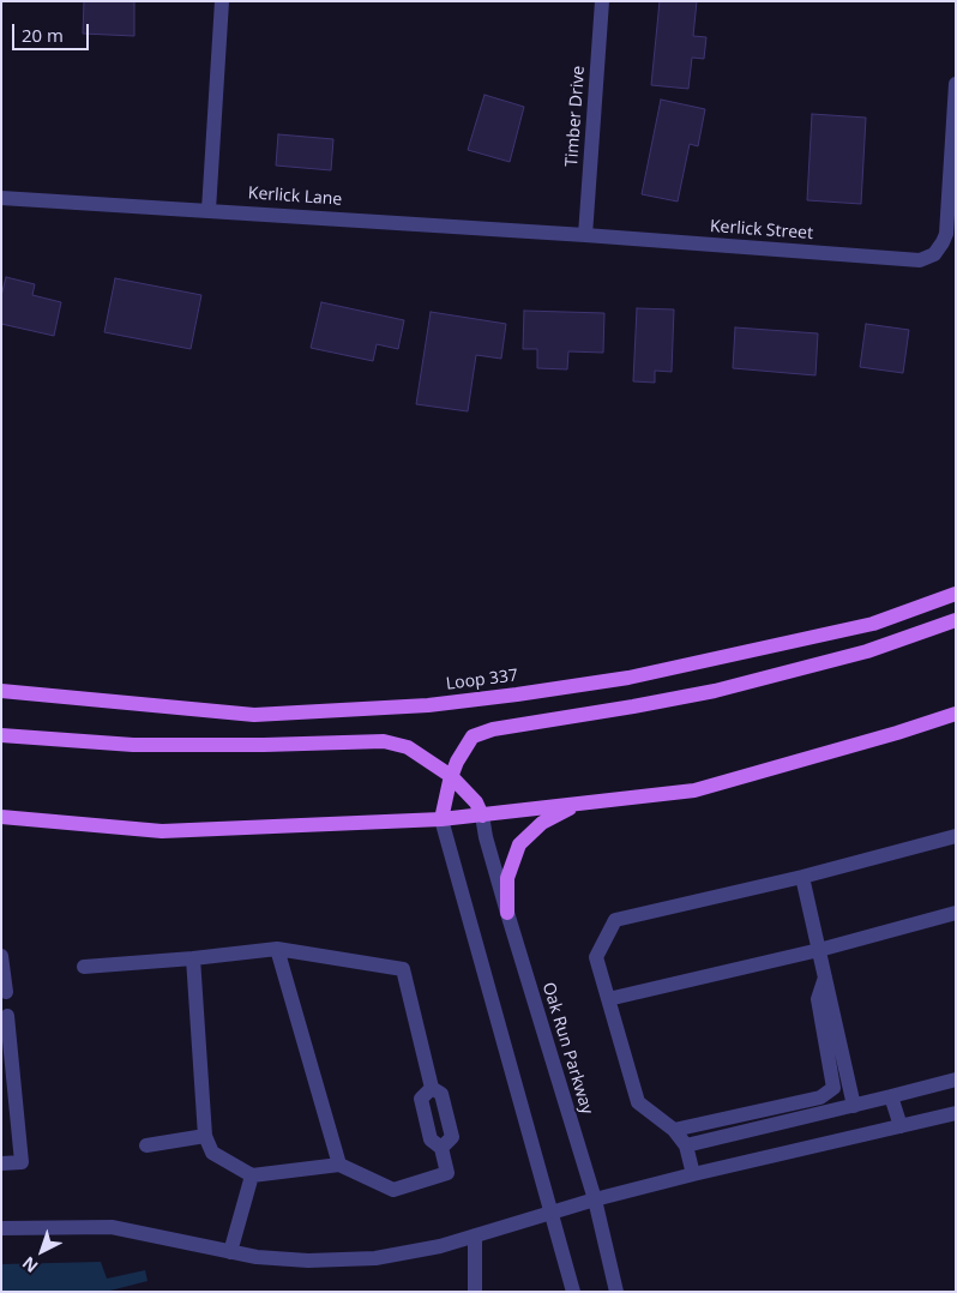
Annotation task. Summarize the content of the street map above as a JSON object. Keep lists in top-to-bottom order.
{
  "streets": {
    "main road": ["Loop 337"],
    "street": [
      "Timber Drive",
      "Kerlick Lane",
      "Kerlick Street",
      "Oak Run Parkway"
    ]
  },
  "crossings": [
    ["Timber Drive", "Kerlick Lane"],
    ["Timber Drive", "Kerlick Street"],
    ["Kerlick Lane", "Kerlick Street"]
  ],
  "scale_bar": "20 m",
  "north": "bottom left"
}
